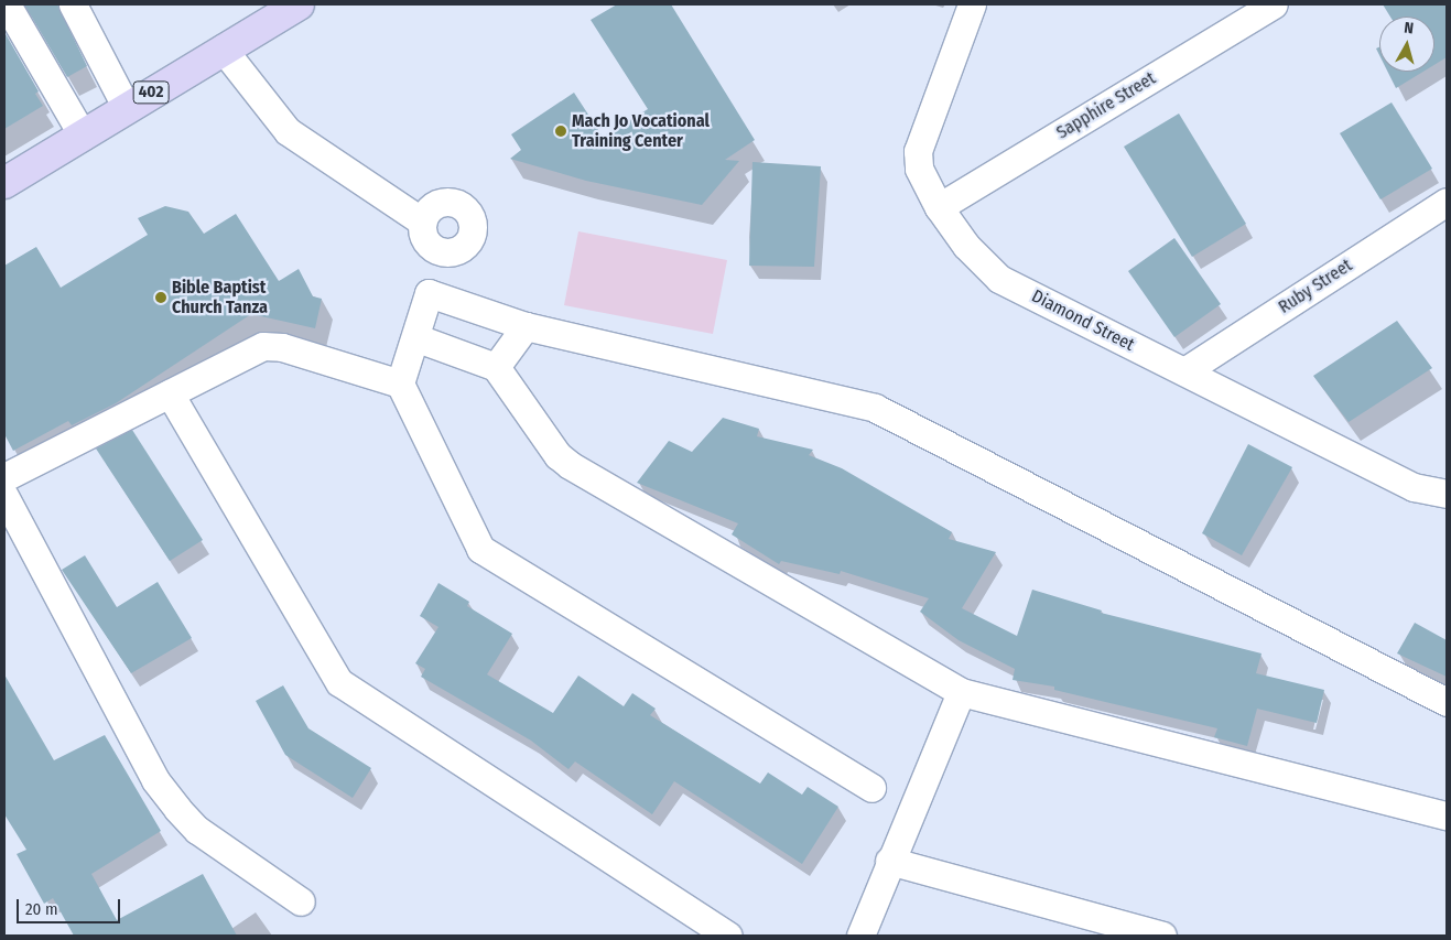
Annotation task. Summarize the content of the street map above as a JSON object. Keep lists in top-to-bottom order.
{
  "streets": {
    "main road": ["402"],
    "street": ["Sapphire Street", "Ruby Street", "Diamond Street"]
  },
  "crossings": [
    ["Sapphire Street", "Diamond Street"],
    ["Ruby Street", "Diamond Street"]
  ],
  "places": ["Mach Jo Vocational Training Center", "Bible Baptist Church Tanza"],
  "scale_bar": "20 m",
  "north": "top"
}
